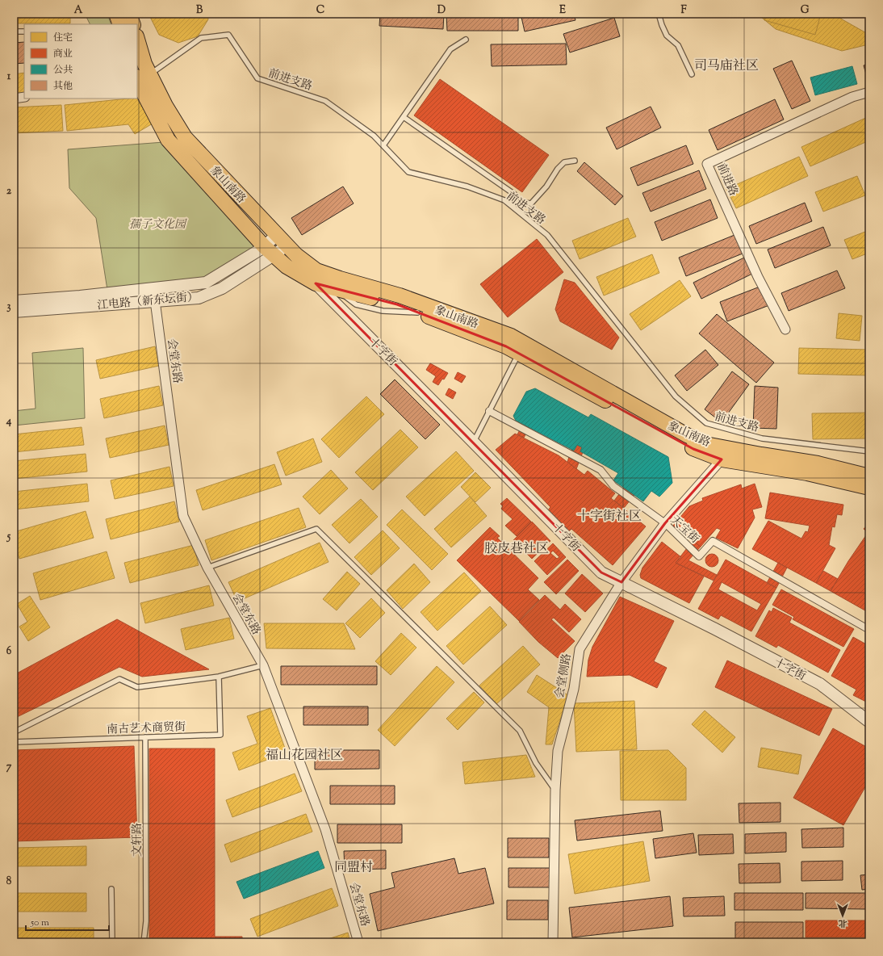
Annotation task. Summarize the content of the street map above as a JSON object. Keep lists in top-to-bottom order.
{
  "streets": {
    "main road": ["象山南路"],
    "street": [
      "前进路",
      "江电路（新东坛街）",
      "十字街",
      "会堂东路",
      "天宝街",
      "会堂侧路"
    ],
    "lane": ["前进支路", "南古艺术商贸街", "文轩路"]
  },
  "crossings": [
    ["前进支路", "象山南路"],
    ["象山南路", "江电路（新东坛街）"],
    ["象山南路", "十字街"],
    ["象山南路", "会堂侧路"],
    ["江电路（新东坛街）", "会堂东路"],
    ["十字街", "会堂侧路"],
    ["天宝街", "会堂侧路"],
    ["南古艺术商贸街", "文轩路"]
  ],
  "districts": [
    "司马庙社区",
    "十字街社区",
    "胶皮巷社区",
    "福山花园社区",
    "同盟村"
  ],
  "parks": ["孺子文化园"],
  "legend": [
    "住宅",
    "商业",
    "公共",
    "其他"
  ],
  "scale_bar": "50 m",
  "north": "bottom",
  "grid": {
    "columns": [
      "A",
      "B",
      "C",
      "D",
      "E",
      "F",
      "G"
    ],
    "rows": [
      "1",
      "2",
      "3",
      "4",
      "5",
      "6",
      "7",
      "8"
    ]
  }
}
